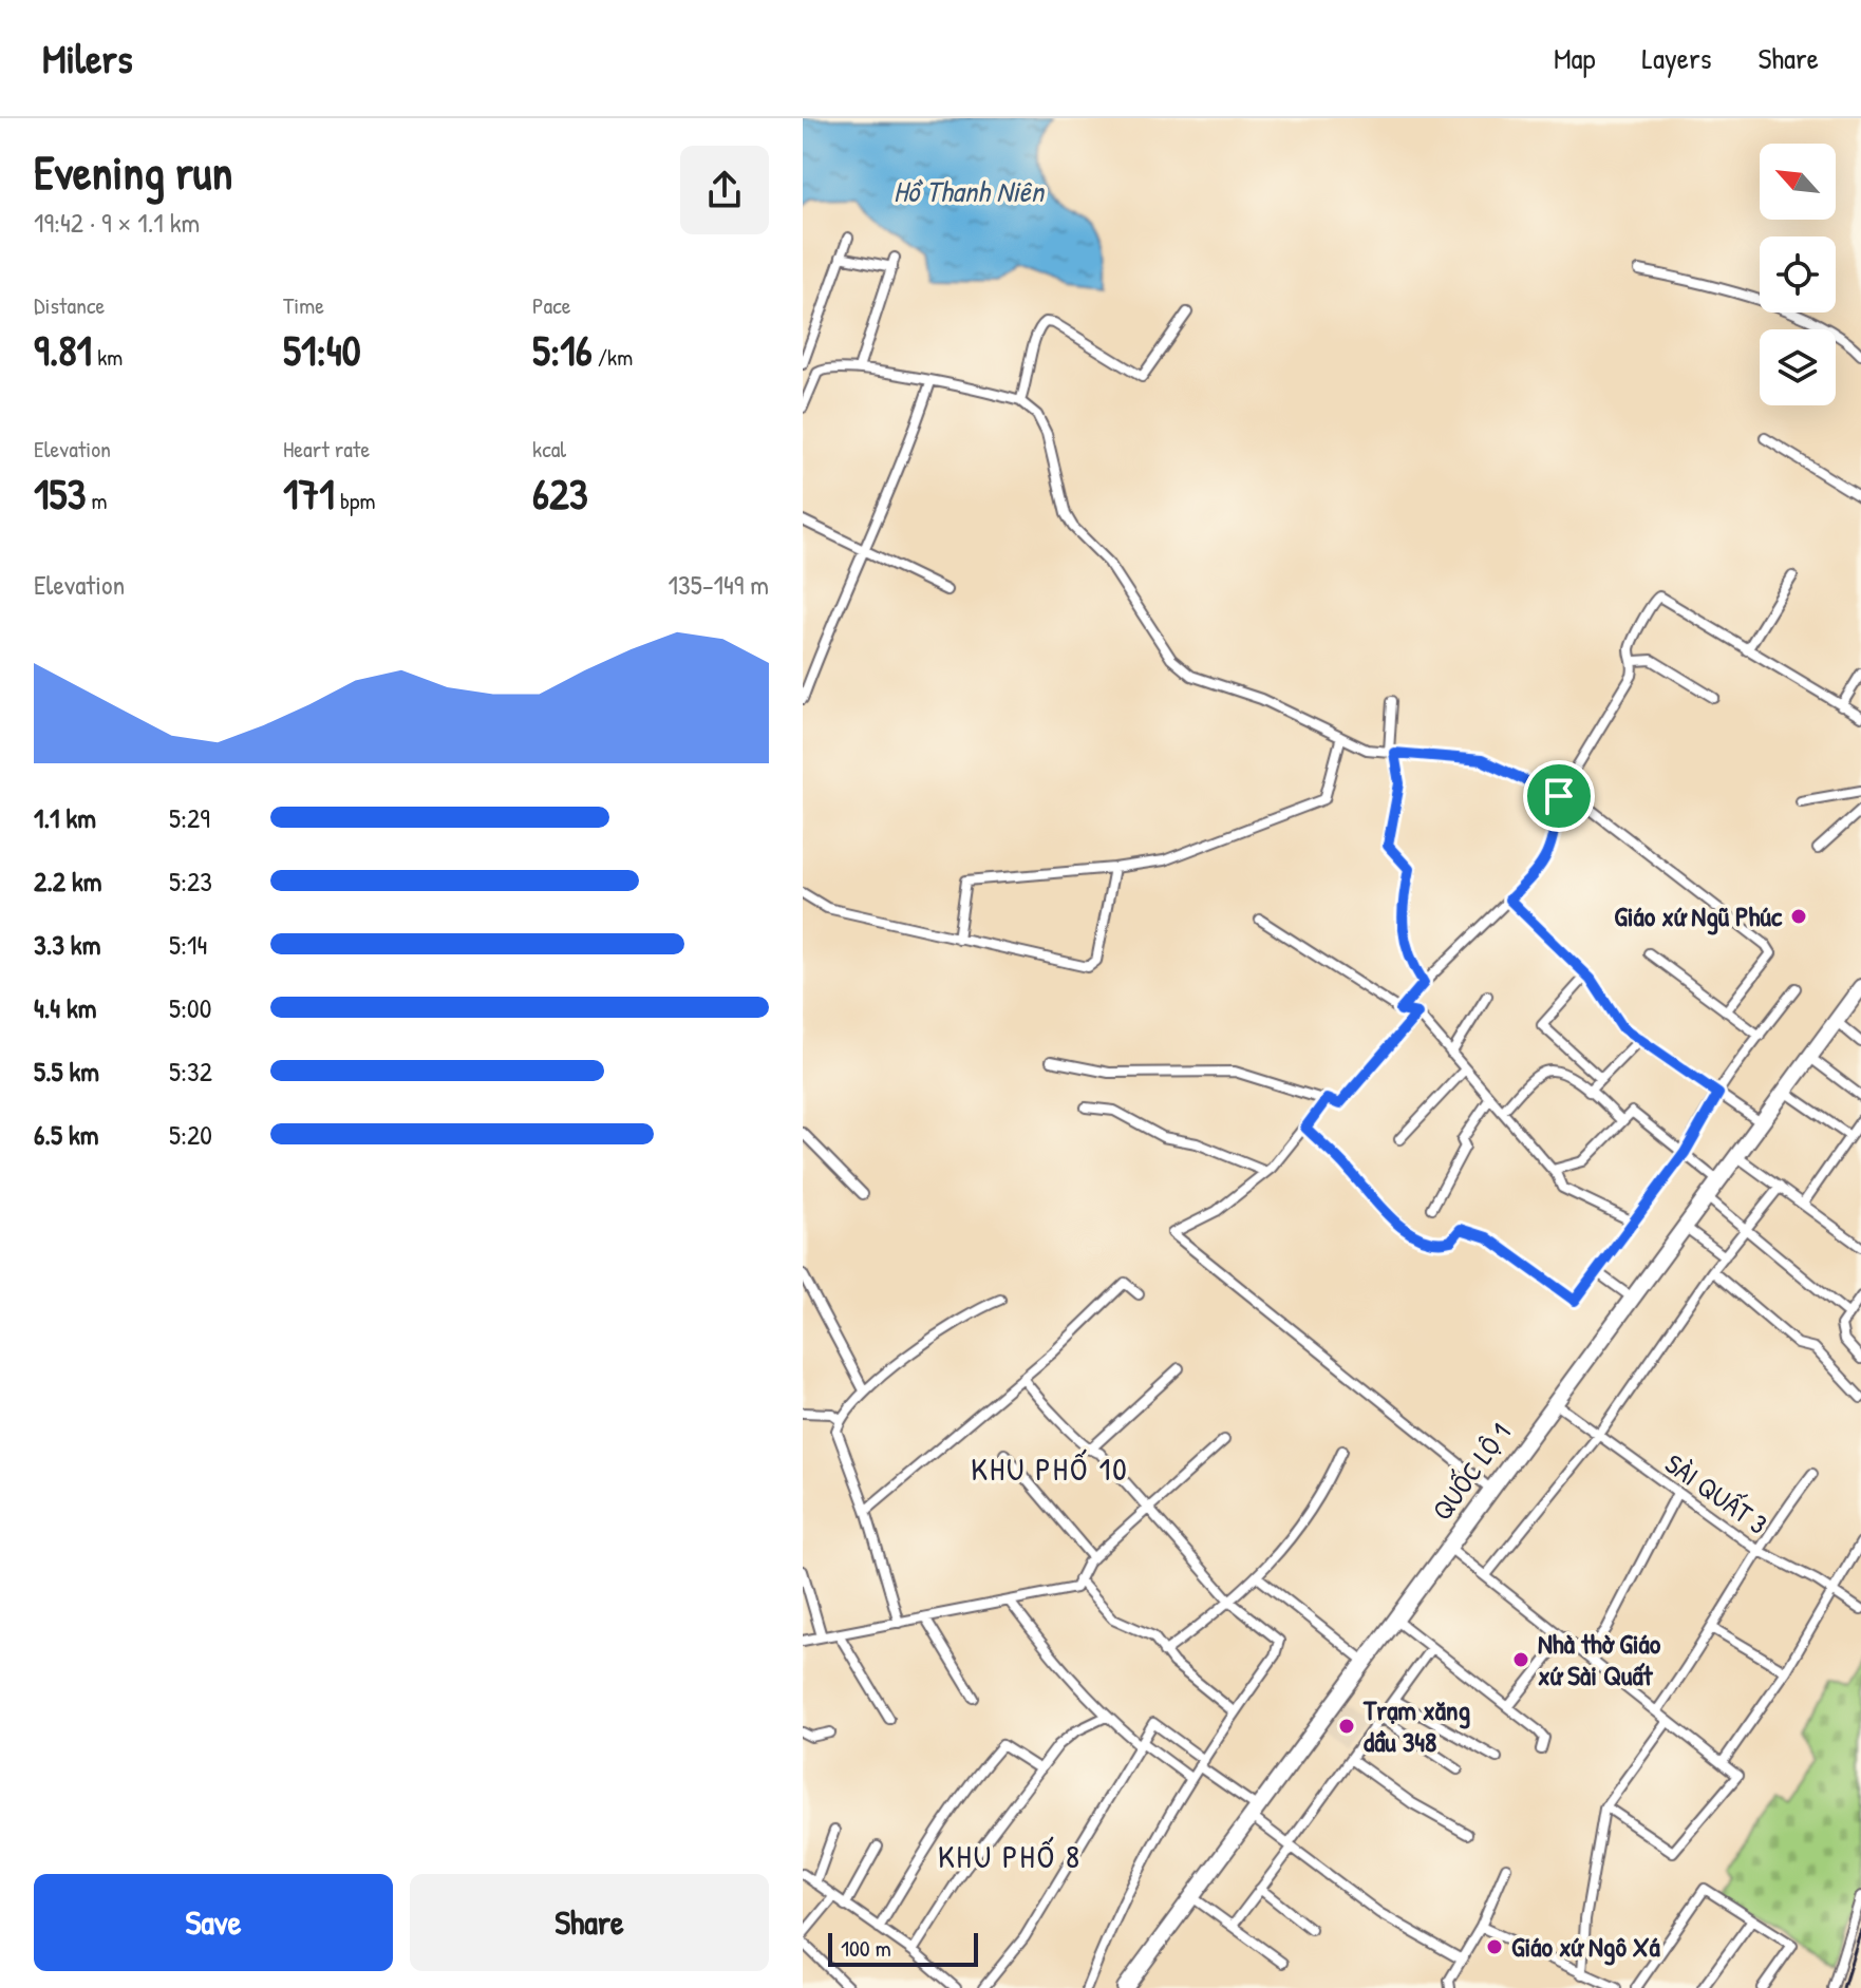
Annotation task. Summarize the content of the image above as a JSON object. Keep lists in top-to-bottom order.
{
  "streets": {
    "highway": ["QUỐC LỘ 1"],
    "street": ["SÀI QUẤT 3"]
  },
  "crossings": [
    ["QUỐC LỘ 1", "SÀI QUẤT 3"]
  ],
  "districts": ["KHU PHỐ 10", "KHU PHỐ 8"],
  "water": ["Hồ Thanh Niên"],
  "places": [
    "Giáo xứ Ngũ Phúc",
    "Nhà thờ Giáo xứ Sài Quất",
    "Trạm xăng dầu 348",
    "Giáo xứ Ngô Xá"
  ],
  "scale_bar": "100 m",
  "north": "top left",
  "page": {
    "header": "Milers",
    "nav": ["Map", "Layers", "Share"],
    "heading": ["Evening run", "19:42 · 9 × 1.1 km"],
    "stats": [
      ["Distance", "9.81 km"],
      ["Time", "51:40"],
      ["Pace", "5:16 /km"],
      ["Elevation", "153 m"],
      ["Heart rate", "171 bpm"],
      ["kcal", "623"]
    ],
    "chart": ["Elevation", "135–149 m"],
    "list": [
      {
        "name": "1.1 km",
        "note": "5:29"
      },
      {
        "name": "2.2 km",
        "note": "5:23"
      },
      {
        "name": "3.3 km",
        "note": "5:14"
      },
      {
        "name": "4.4 km",
        "note": "5:00"
      },
      {
        "name": "5.5 km",
        "note": "5:32"
      },
      {
        "name": "6.5 km",
        "note": "5:20"
      }
    ],
    "buttons": ["Save", "Share"],
    "scale": "100 m"
  }
}
